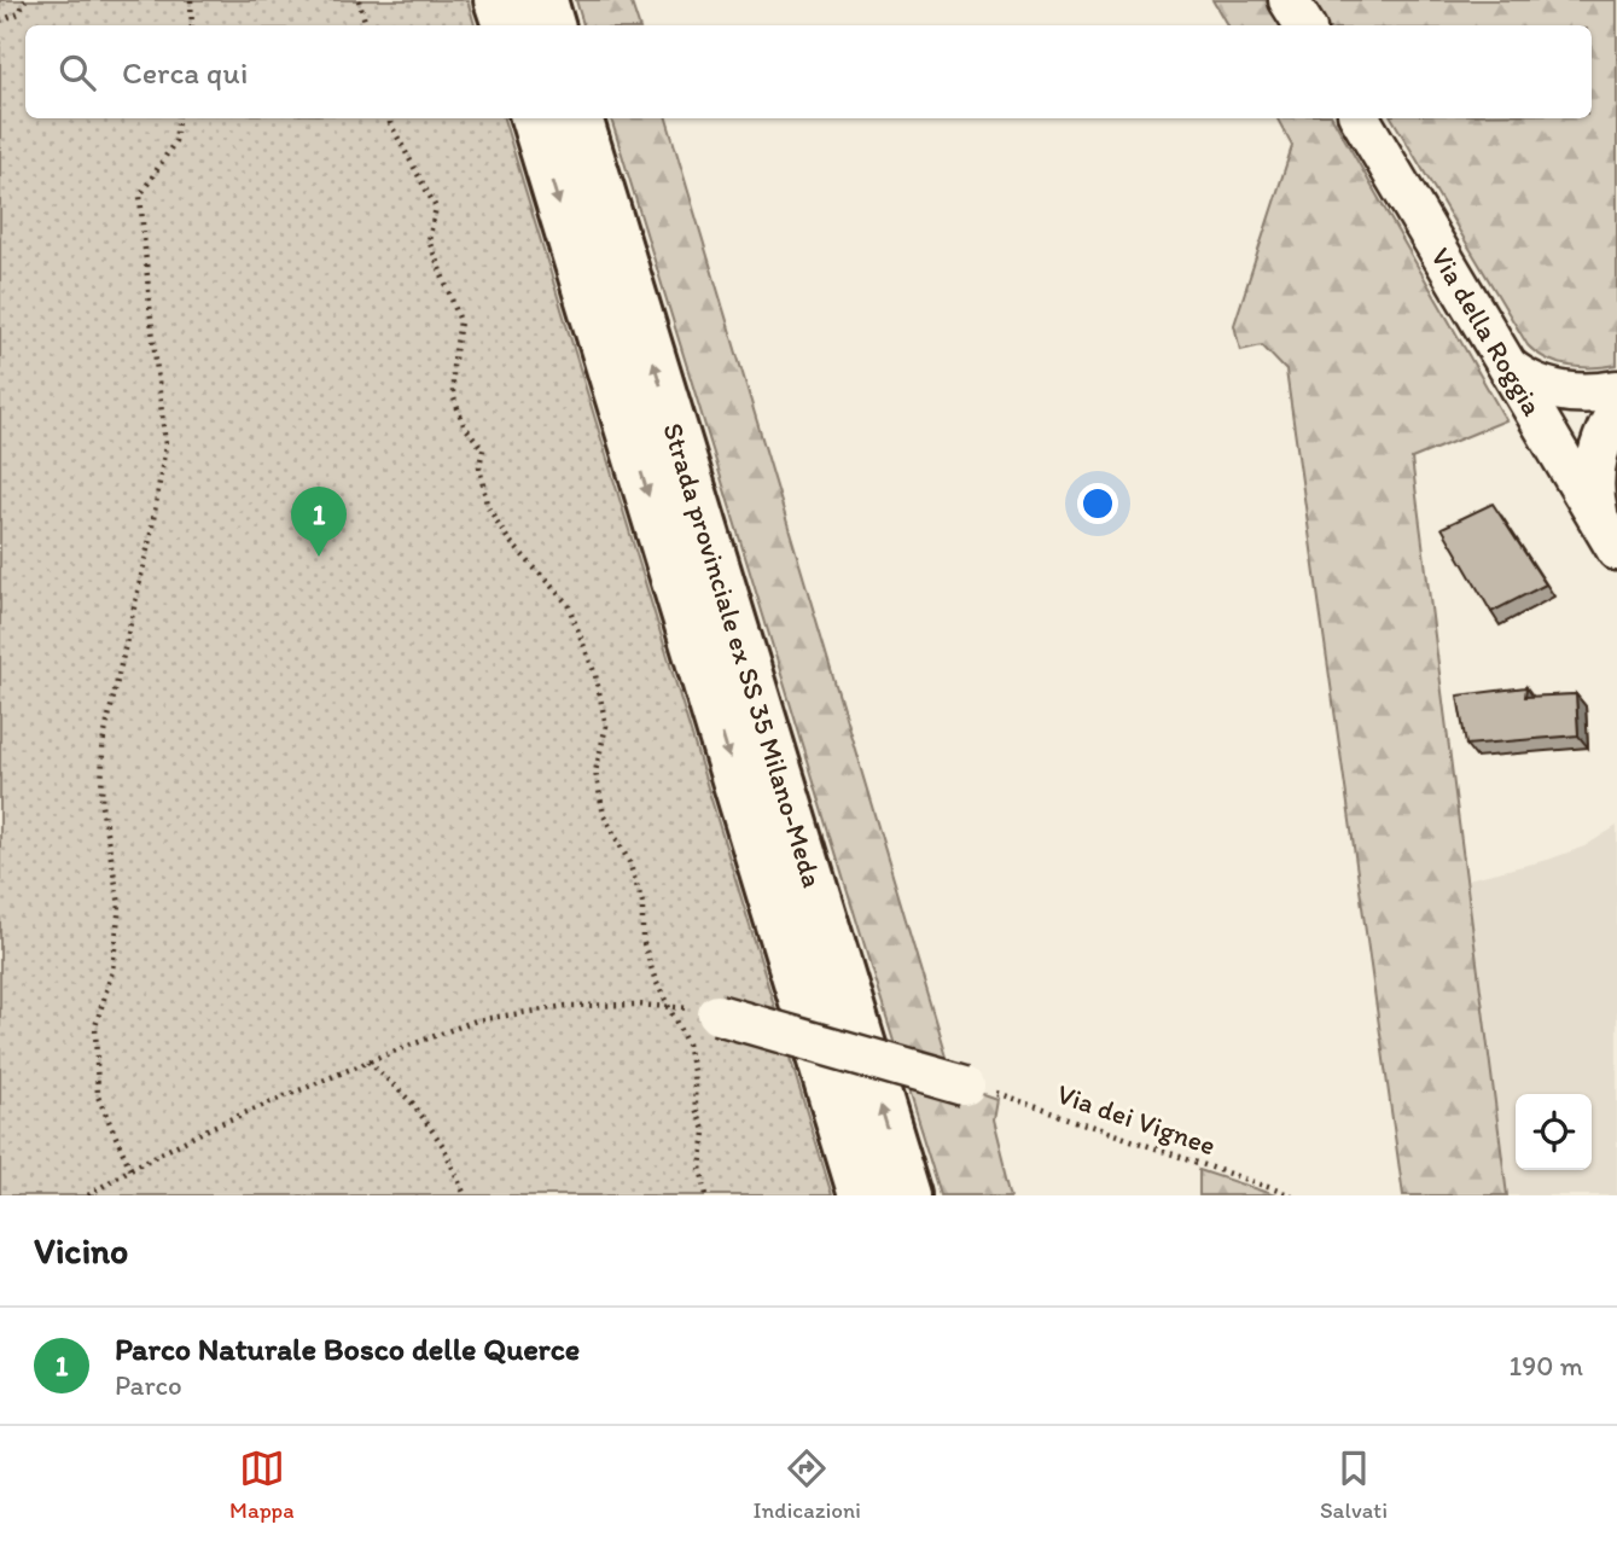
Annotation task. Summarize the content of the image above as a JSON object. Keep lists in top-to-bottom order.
{
  "streets": {
    "highway": ["Strada provinciale ex SS 35 Milano-Meda"],
    "street": ["Via della Roggia"],
    "path": ["Via dei Vignee"]
  },
  "page": {
    "search": "Cerca qui",
    "pins": "1",
    "heading": "Vicino",
    "list": [
      {
        "mark": "1",
        "name": "Parco Naturale Bosco delle Querce",
        "note": "Parco",
        "value": "190 m"
      }
    ],
    "nav": ["Mappa", "Indicazioni", "Salvati"]
  }
}
